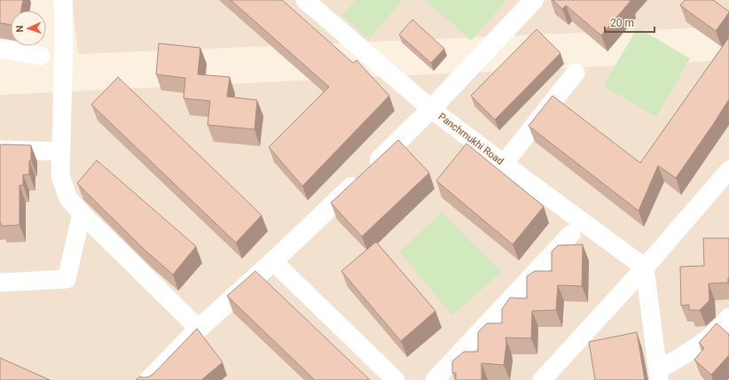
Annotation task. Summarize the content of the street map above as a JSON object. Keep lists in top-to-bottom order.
{
  "streets": {
    "street": ["Panchmukhi Road"]
  },
  "scale_bar": "20 m",
  "north": "left"
}
